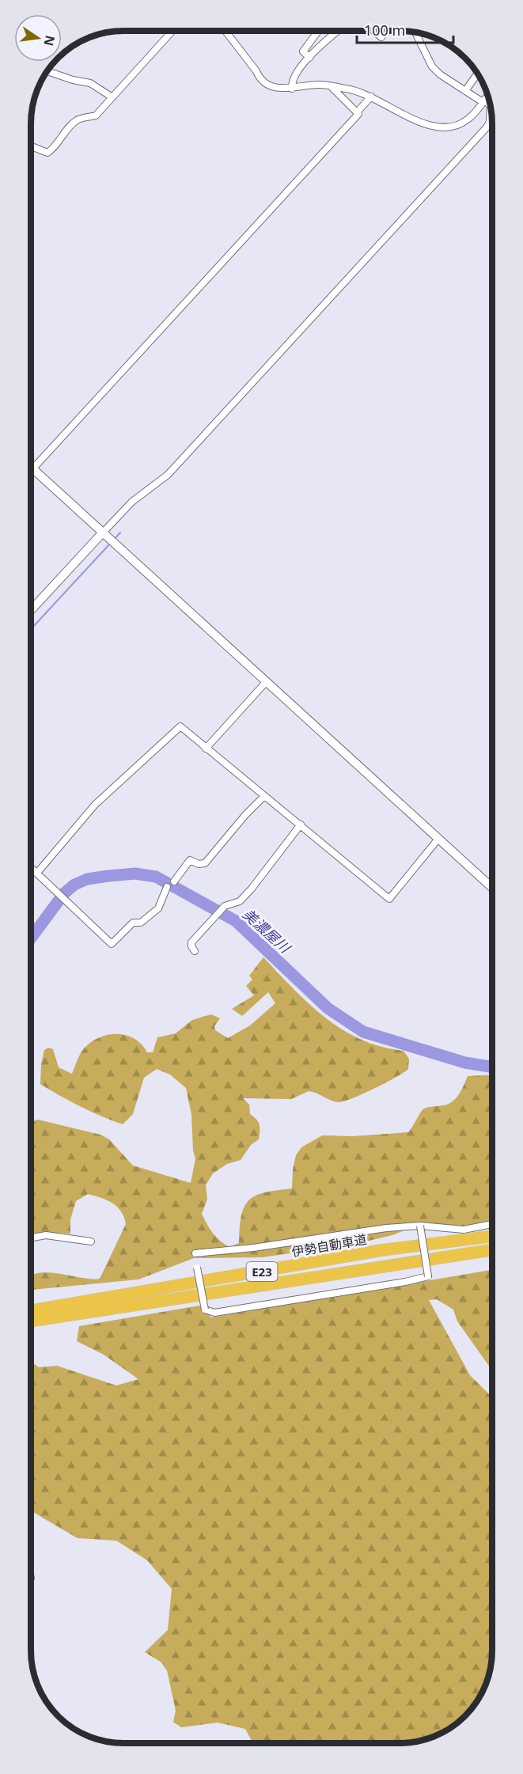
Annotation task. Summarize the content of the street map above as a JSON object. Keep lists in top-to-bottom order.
{
  "streets": {
    "highway": ["伊勢自動車道", "E23"]
  },
  "water": ["美濃屋川"],
  "scale_bar": "100 m",
  "north": "right"
}
